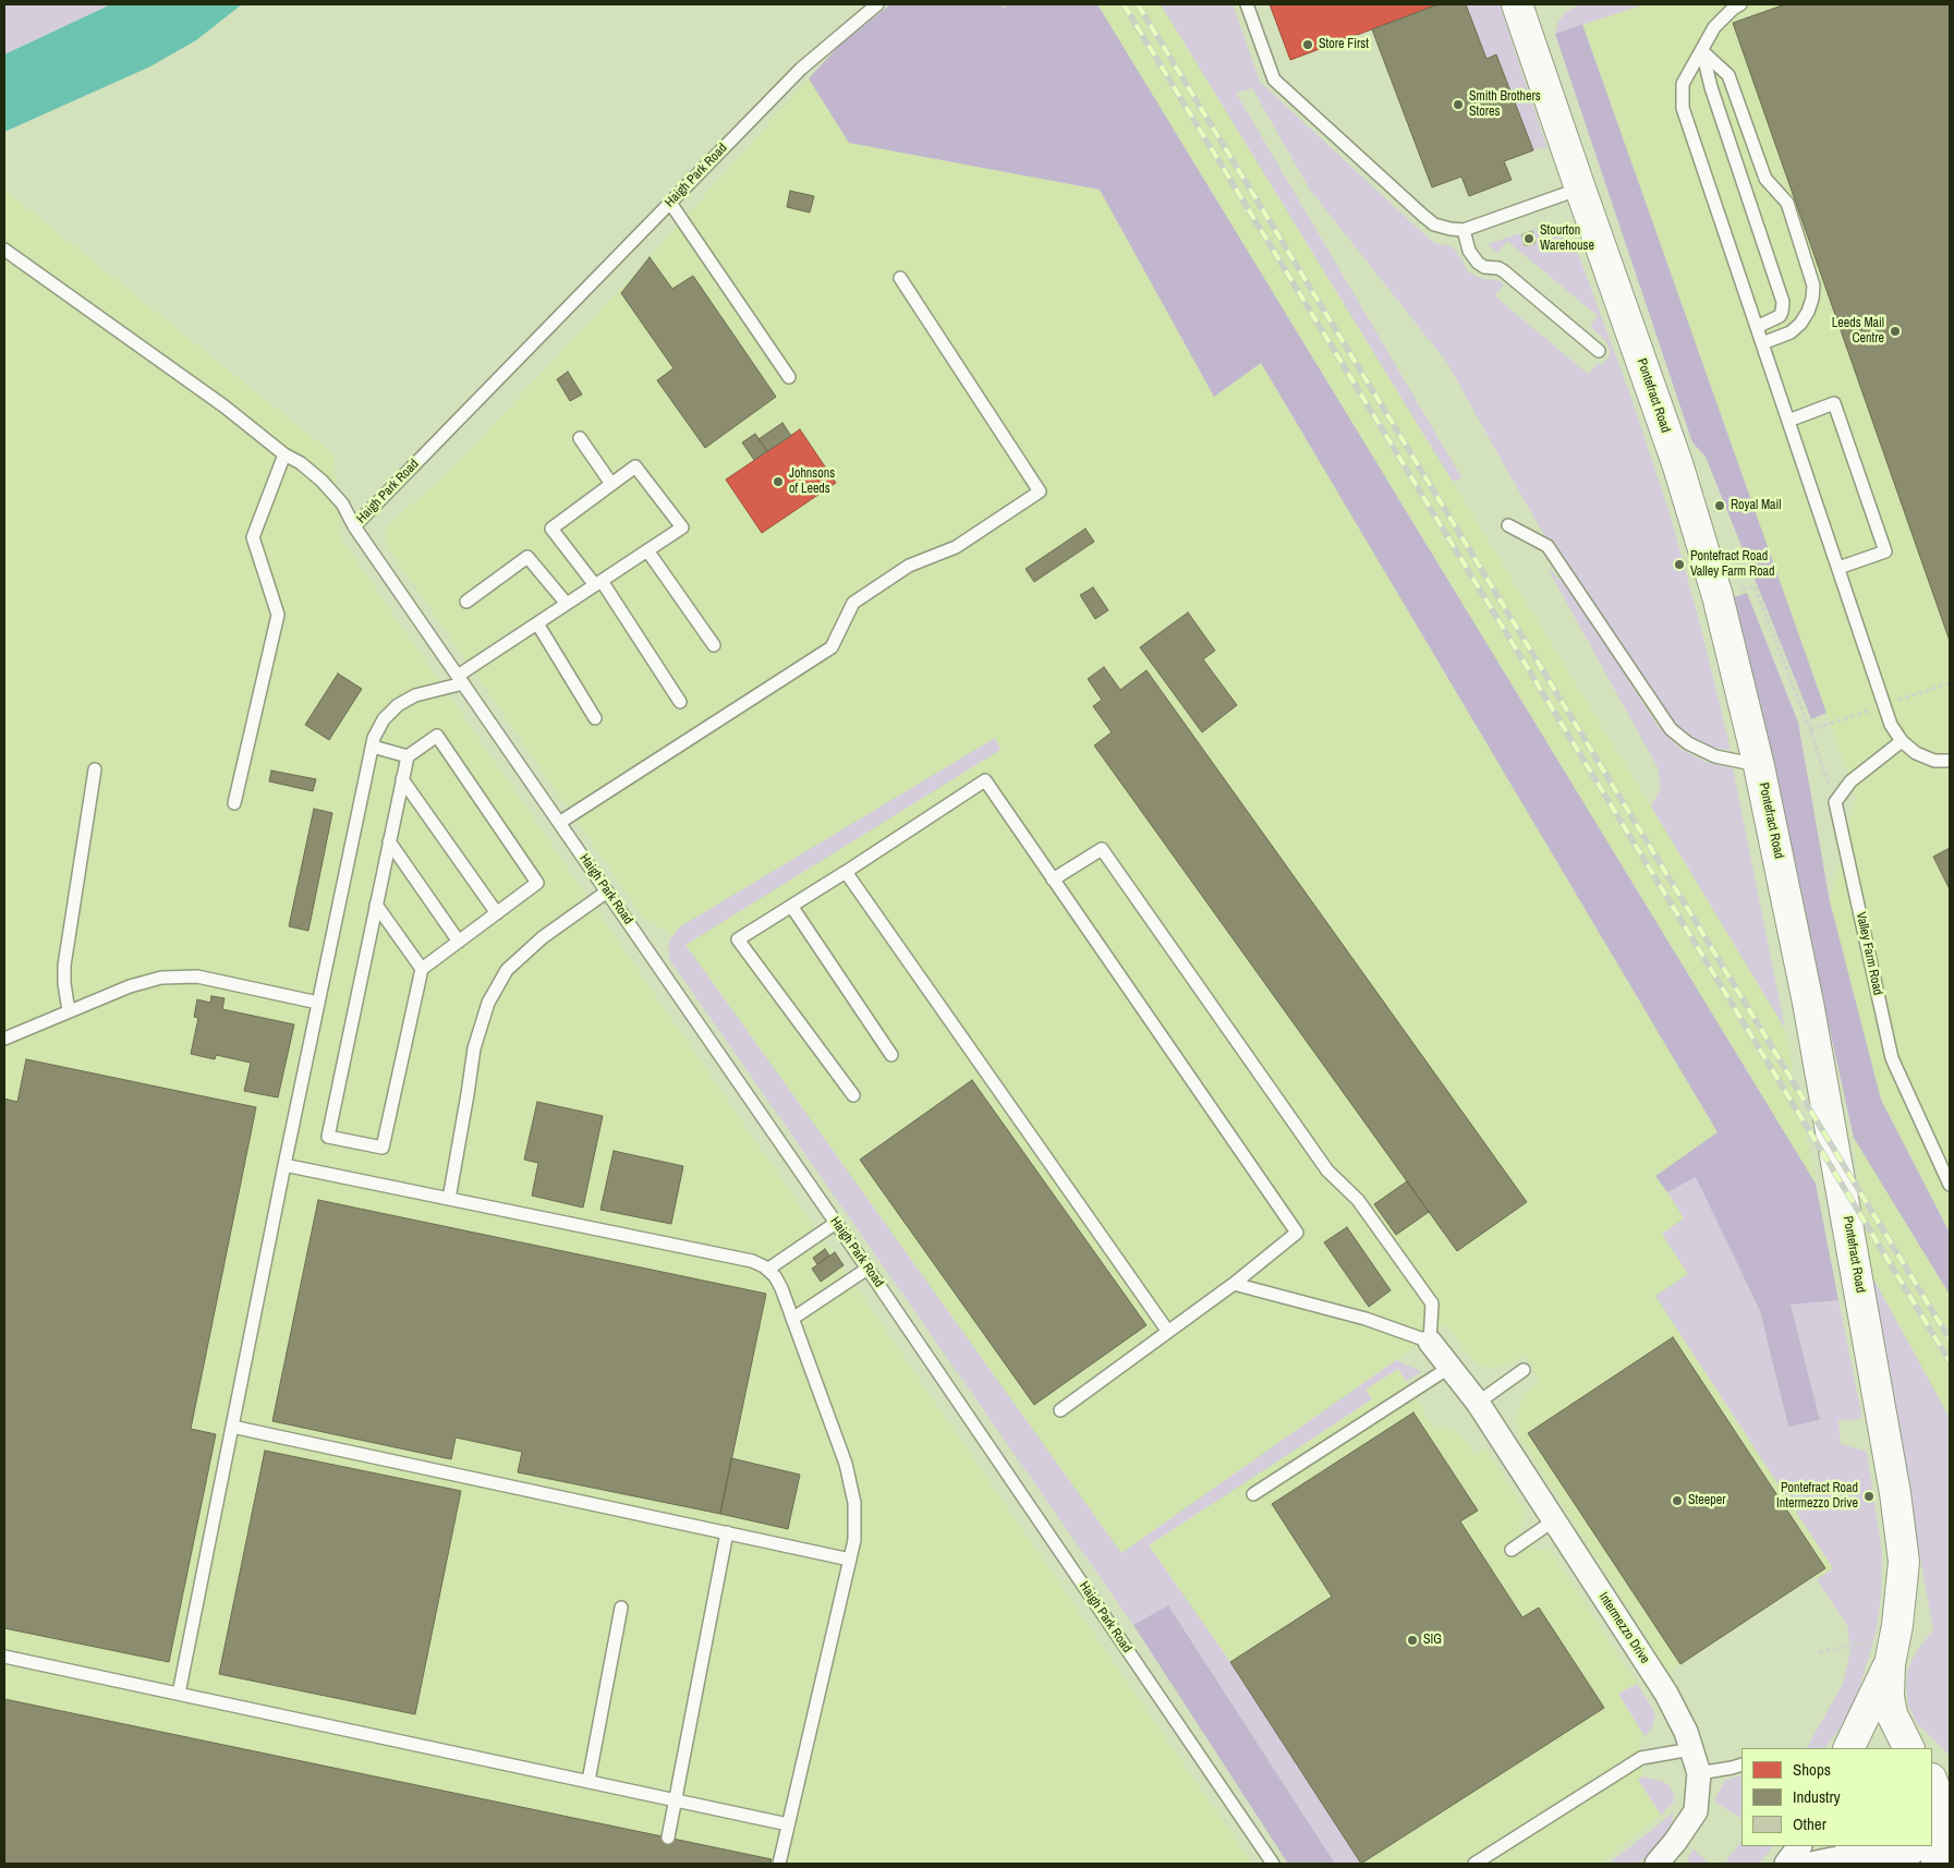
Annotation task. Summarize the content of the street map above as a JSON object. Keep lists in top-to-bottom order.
{
  "streets": {
    "main road": ["Pontefract Road"],
    "street": ["Intermezzo Drive"],
    "lane": ["Haigh Park Road", "Valley Farm Road"]
  },
  "places": [
    "Store First",
    "Smith Brothers Stores",
    "Stourton Warehouse",
    "Leeds Mail Centre",
    "Johnsons of Leeds",
    "Royal Mail",
    "Pontefract Road Valley Farm Road",
    "Pontefract Road Intermezzo Drive",
    "Steeper",
    "SIG"
  ],
  "legend": ["Shops", "Industry", "Other"]
}
